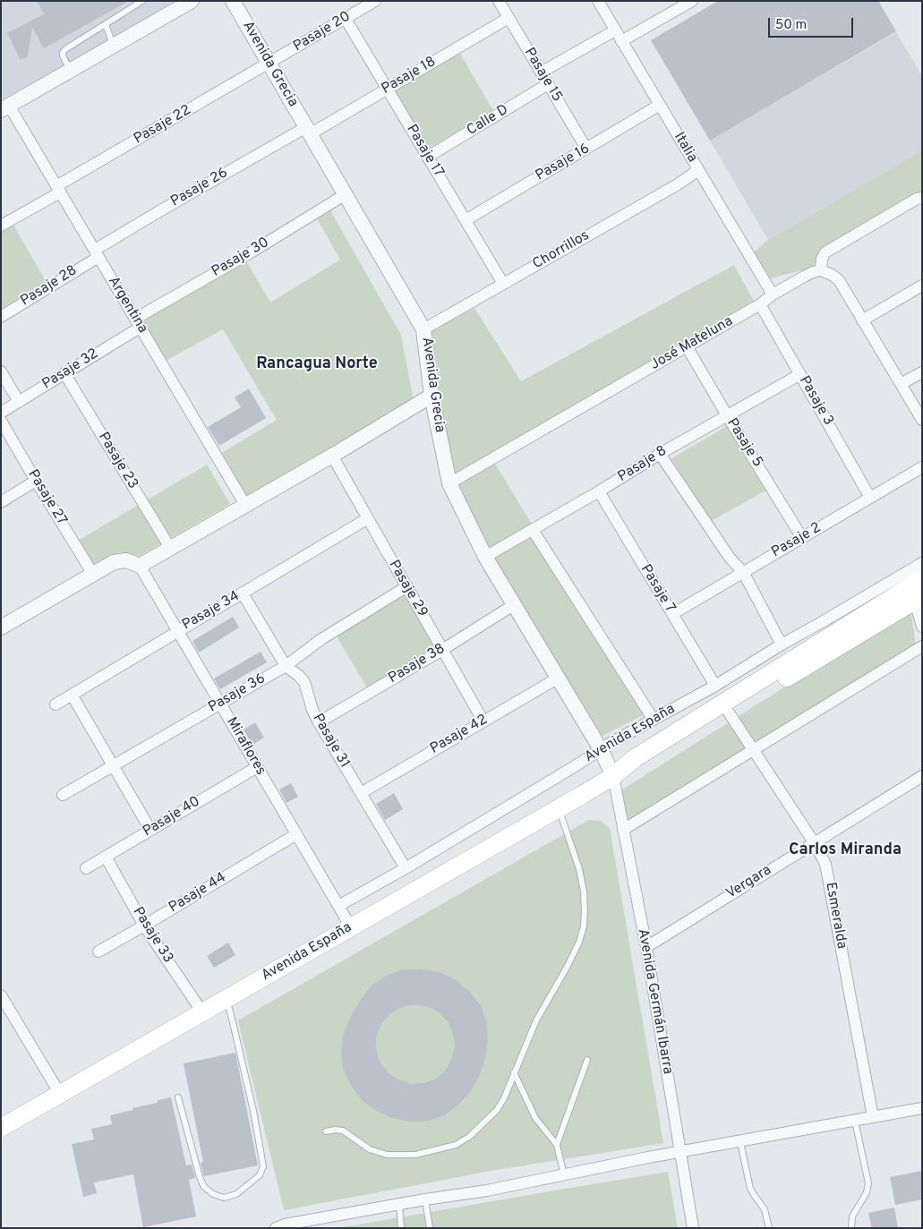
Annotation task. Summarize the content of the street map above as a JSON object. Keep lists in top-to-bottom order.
{
  "streets": {
    "main road": ["Avenida España"],
    "street": [
      "Pasaje 20",
      "Avenida Grecia",
      "Pasaje 15",
      "Pasaje 18",
      "Calle D",
      "Pasaje 22",
      "Italia",
      "Pasaje 17",
      "Pasaje 16",
      "Pasaje 26",
      "Chorrillos",
      "Pasaje 30",
      "Pasaje 28",
      "Argentina",
      "José Mateluna",
      "Pasaje 32",
      "Pasaje 3",
      "Pasaje 5",
      "Pasaje 23",
      "Pasaje 8",
      "Pasaje 27",
      "Pasaje 2",
      "Pasaje 29",
      "Pasaje 7",
      "Pasaje 34",
      "Pasaje 38",
      "Pasaje 36",
      "Pasaje 42",
      "Pasaje 31",
      "Miraflores",
      "Pasaje 40",
      "Vergara",
      "Pasaje 44",
      "Esmeralda",
      "Pasaje 33",
      "Avenida Germán Ibarra"
    ]
  },
  "crossings": [
    ["Pasaje 20", "Avenida Grecia"],
    ["Pasaje 20", "Pasaje 22"],
    ["Pasaje 20", "Pasaje 17"],
    ["Avenida Grecia", "Pasaje 18"],
    ["Avenida Grecia", "Pasaje 22"],
    ["Avenida Grecia", "Pasaje 26"],
    ["Avenida Grecia", "Chorrillos"],
    ["Avenida Grecia", "Pasaje 30"],
    ["Avenida Grecia", "José Mateluna"],
    ["Avenida Grecia", "Pasaje 8"],
    ["Avenida Grecia", "Pasaje 38"],
    ["Avenida Grecia", "Avenida España"],
    ["Avenida Grecia", "Pasaje 42"],
    ["Avenida Grecia", "Avenida Germán Ibarra"],
    ["Pasaje 15", "Pasaje 18"],
    ["Pasaje 15", "Calle D"],
    ["Pasaje 15", "Pasaje 16"],
    ["Pasaje 18", "Pasaje 17"],
    ["Pasaje 18", "Pasaje 26"],
    ["Calle D", "Pasaje 17"],
    ["Pasaje 22", "Argentina"],
    ["Italia", "Pasaje 16"],
    ["Italia", "Chorrillos"],
    ["Italia", "José Mateluna"],
    ["Pasaje 17", "Pasaje 16"],
    ["Pasaje 17", "Chorrillos"],
    ["Pasaje 26", "Pasaje 28"],
    ["Pasaje 26", "Argentina"],
    ["Pasaje 30", "Argentina"],
    ["Pasaje 30", "Pasaje 32"],
    ["Pasaje 28", "Argentina"],
    ["Argentina", "Pasaje 32"],
    ["José Mateluna", "Pasaje 3"],
    ["José Mateluna", "Pasaje 5"],
    ["Pasaje 32", "Pasaje 23"],
    ["Pasaje 3", "Pasaje 8"],
    ["Pasaje 3", "Pasaje 2"],
    ["Pasaje 5", "Pasaje 8"],
    ["Pasaje 5", "Pasaje 2"],
    ["Pasaje 8", "Pasaje 7"],
    ["Pasaje 2", "Pasaje 7"],
    ["Pasaje 29", "Pasaje 34"],
    ["Pasaje 29", "Pasaje 38"],
    ["Pasaje 29", "Pasaje 36"],
    ["Pasaje 29", "Pasaje 42"],
    ["Pasaje 7", "Avenida España"],
    ["Pasaje 34", "Pasaje 31"],
    ["Pasaje 34", "Miraflores"],
    ["Pasaje 38", "Pasaje 31"],
    ["Pasaje 36", "Pasaje 31"],
    ["Pasaje 36", "Miraflores"],
    ["Avenida España", "Pasaje 31"],
    ["Avenida España", "Miraflores"],
    ["Avenida España", "Esmeralda"],
    ["Avenida España", "Pasaje 33"],
    ["Avenida España", "Avenida Germán Ibarra"],
    ["Pasaje 42", "Pasaje 31"],
    ["Miraflores", "Pasaje 40"],
    ["Miraflores", "Pasaje 44"],
    ["Pasaje 40", "Pasaje 33"],
    ["Vergara", "Esmeralda"],
    ["Vergara", "Avenida Germán Ibarra"],
    ["Pasaje 44", "Pasaje 33"]
  ],
  "districts": ["Rancagua Norte", "Carlos Miranda"],
  "scale_bar": "50 m"
}
